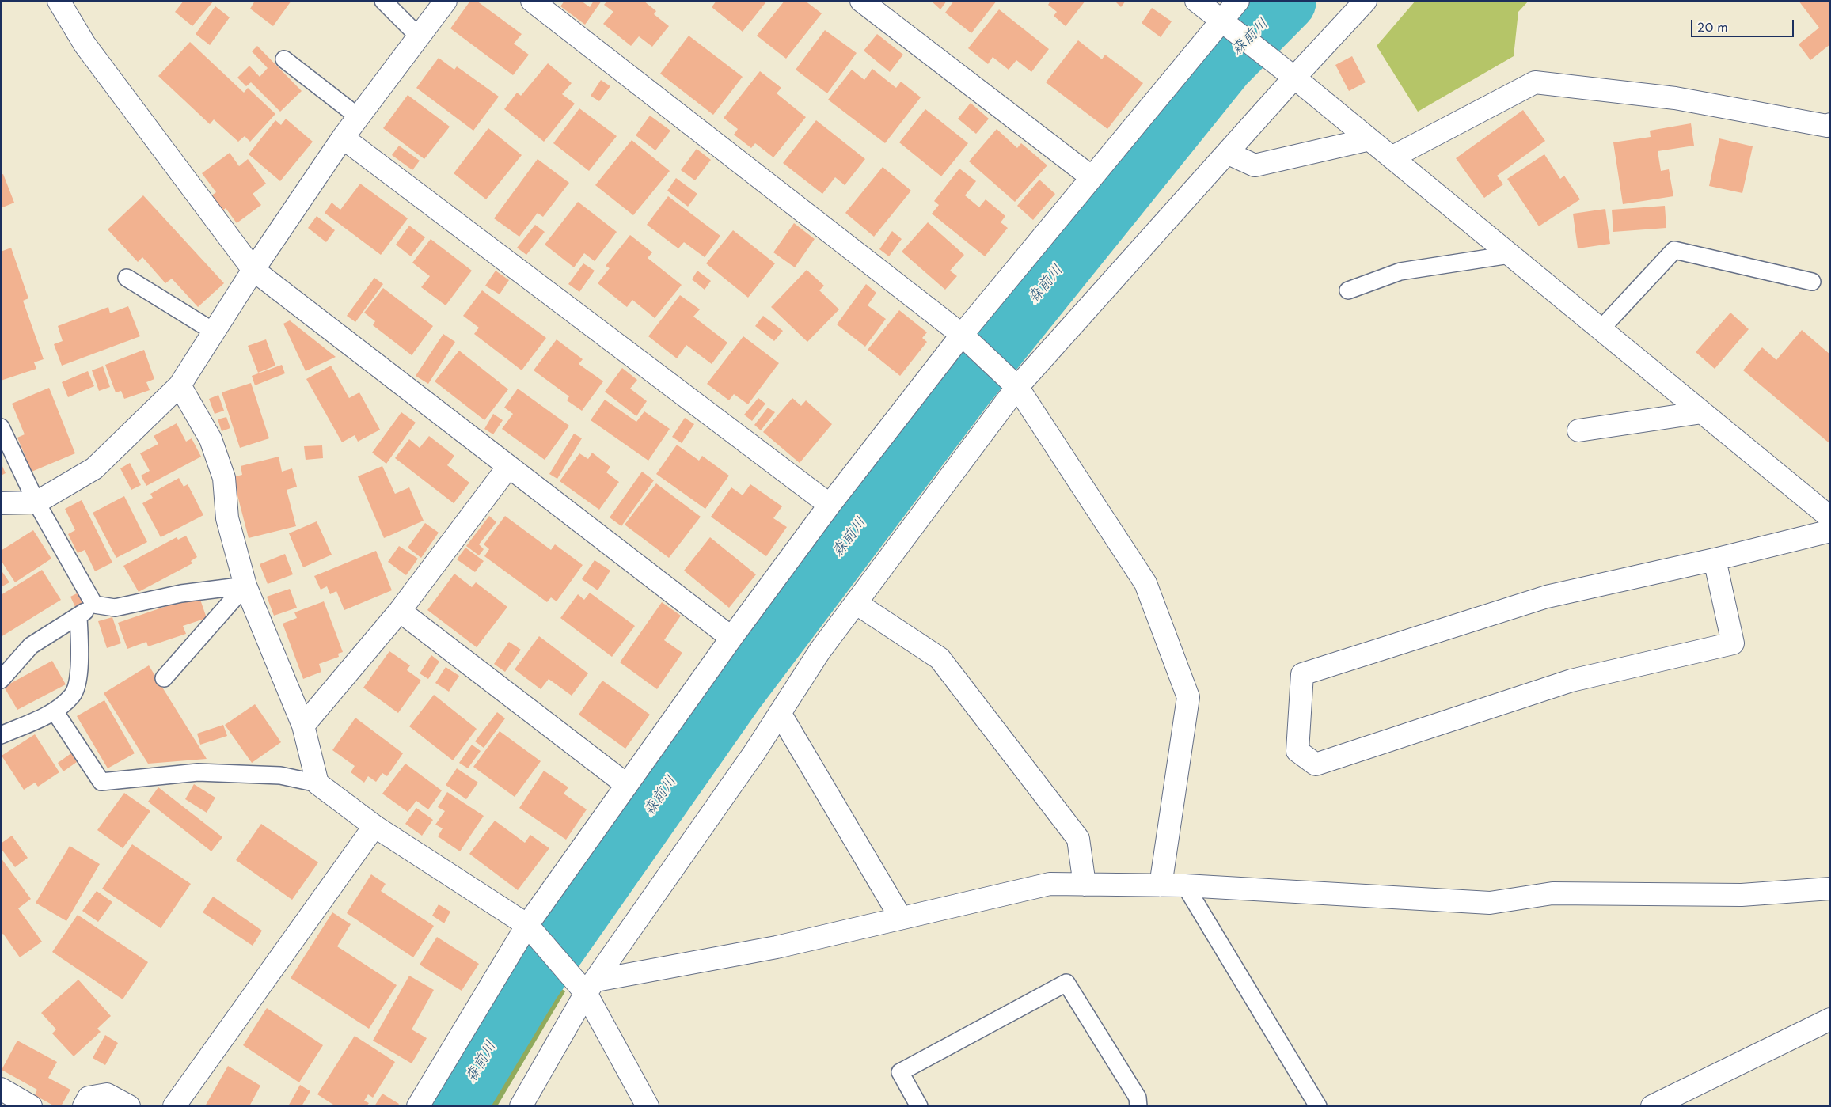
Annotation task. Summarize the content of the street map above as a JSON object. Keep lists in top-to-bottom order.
{
  "water": ["森前川"],
  "scale_bar": "20 m"
}
